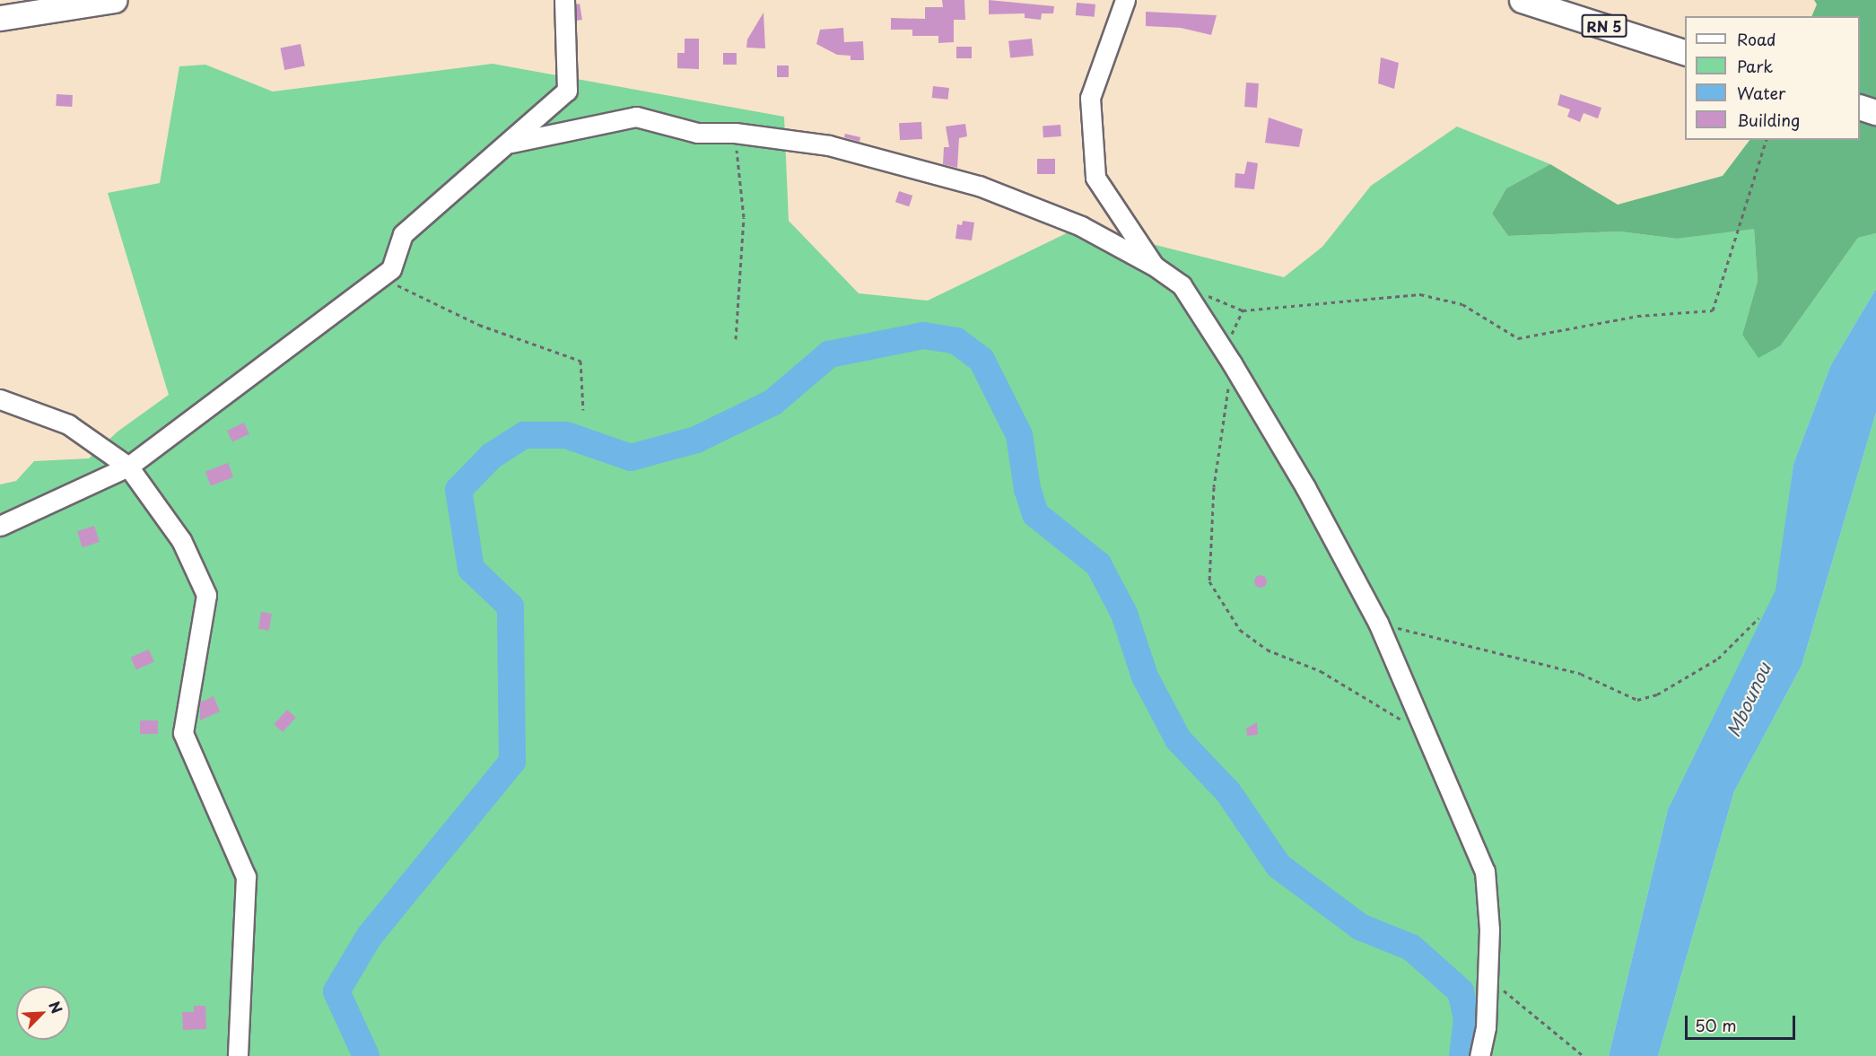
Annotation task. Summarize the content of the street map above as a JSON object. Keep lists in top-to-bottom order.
{
  "streets": {
    "main road": ["RN 5"]
  },
  "water": ["Mbounou"],
  "legend": [
    "Road",
    "Park",
    "Water",
    "Building"
  ],
  "scale_bar": "50 m",
  "north": "top right"
}
